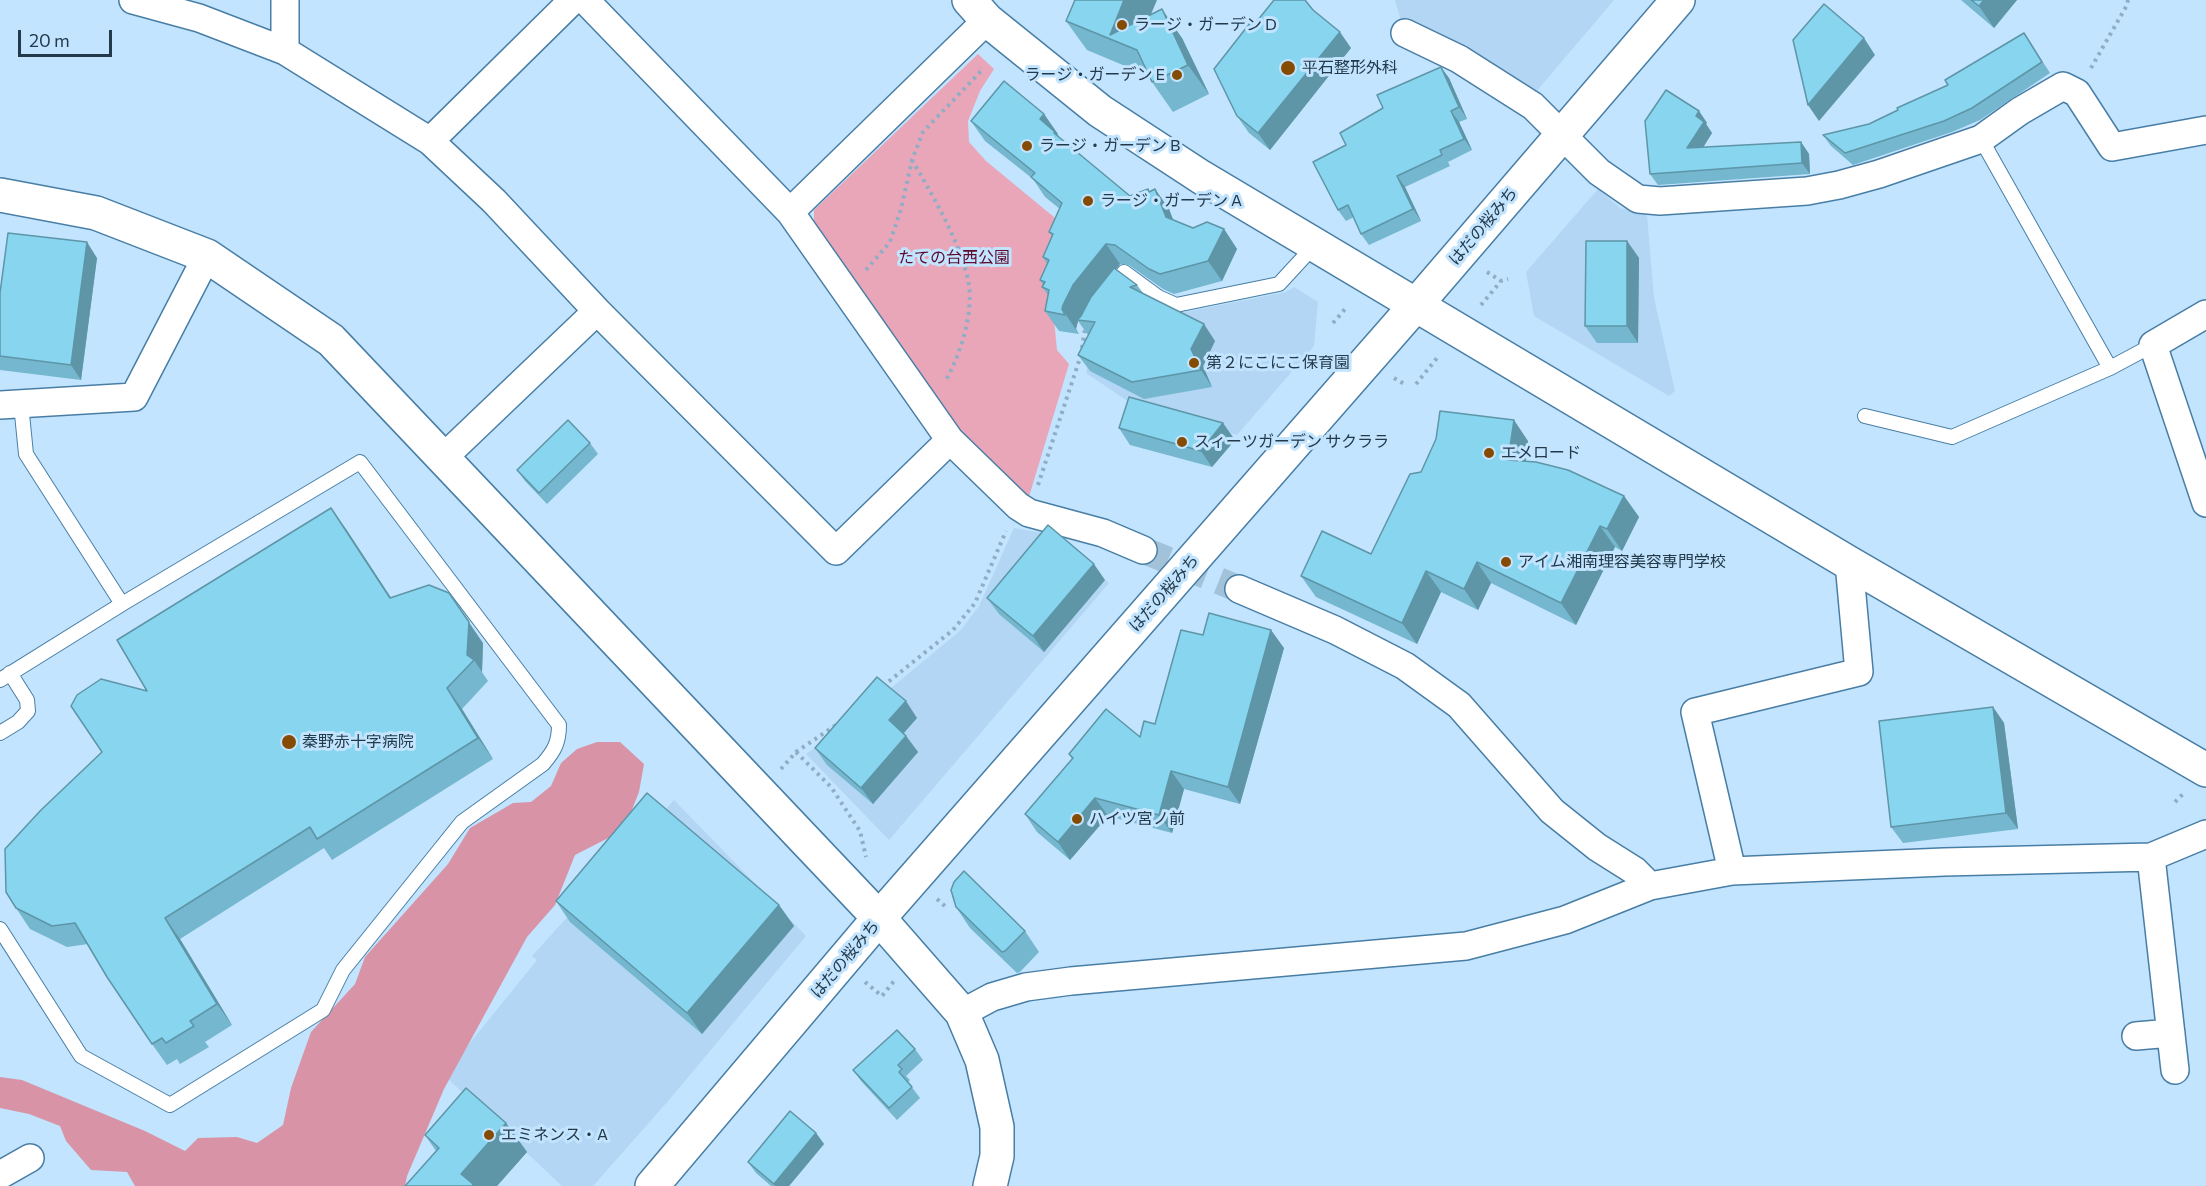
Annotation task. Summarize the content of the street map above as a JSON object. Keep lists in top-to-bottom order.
{
  "streets": {
    "street": ["はだの桜みち"]
  },
  "parks": ["たての台西公園"],
  "places": [
    "ラージ・ガーデン D",
    "平石整形外科",
    "ラージ・ガーデン E",
    "ラージ・ガーデン B",
    "ラージ・ガーデン A",
    "第２にこにこ保育園",
    "スィーツガーデン サクララ",
    "エメロード",
    "アイム湘南理容美容専門学校",
    "秦野赤十字病院",
    "ハイツ宮ノ前",
    "エミネンス・A"
  ],
  "scale_bar": "20 m"
}
